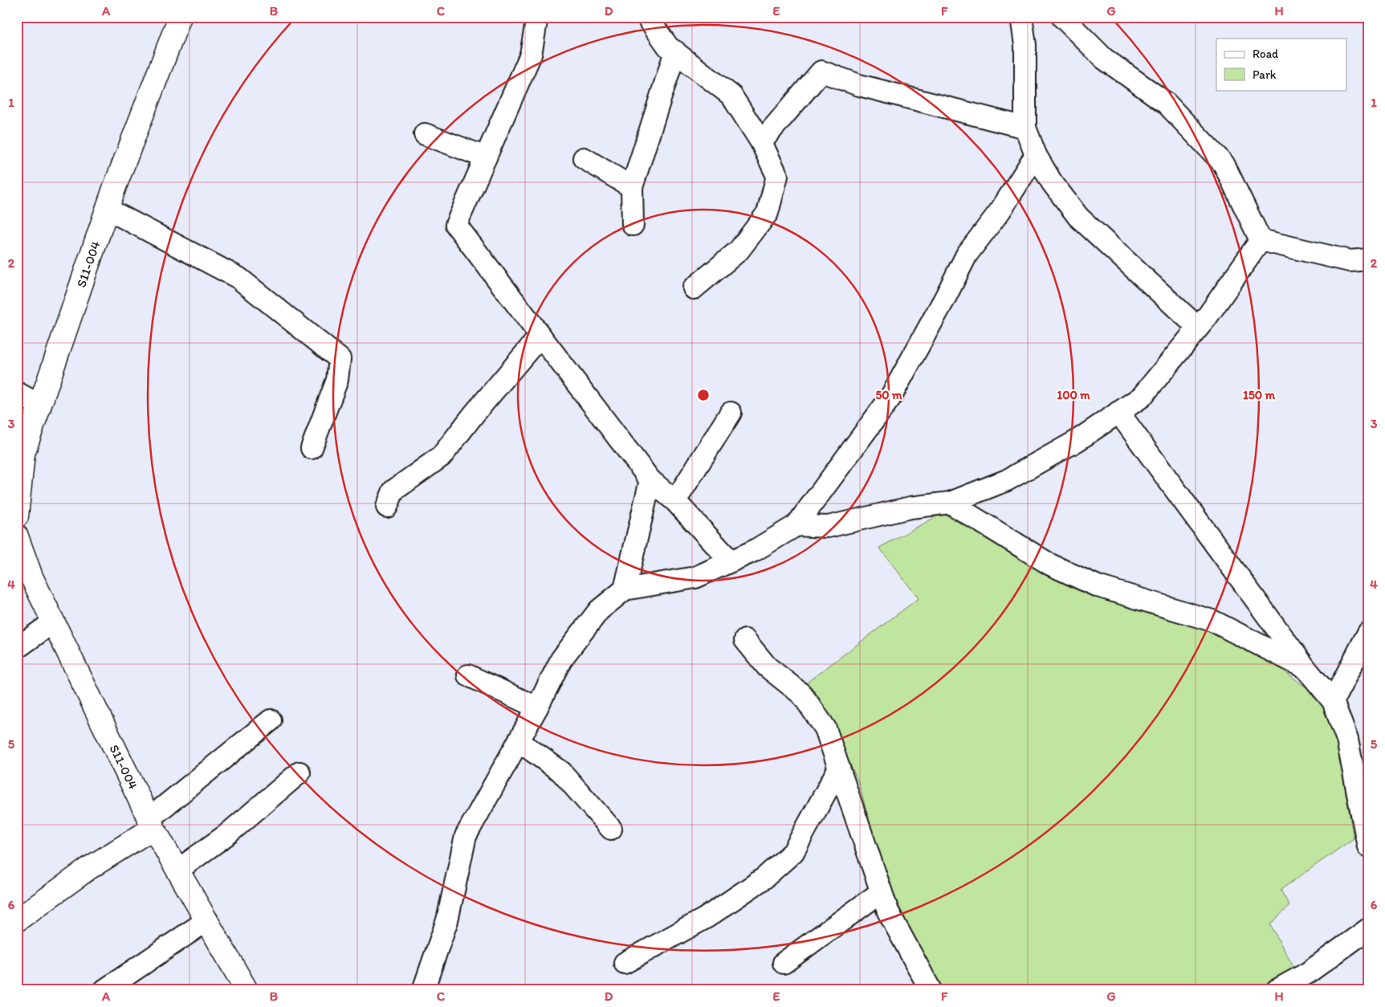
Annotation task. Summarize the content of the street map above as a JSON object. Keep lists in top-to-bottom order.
{
  "streets": {
    "street": ["S11-004"]
  },
  "legend": ["Road", "Park"],
  "grid": {
    "columns": [
      "A",
      "B",
      "C",
      "D",
      "E",
      "F",
      "G",
      "H"
    ],
    "rows": [
      "1",
      "2",
      "3",
      "4",
      "5",
      "6"
    ]
  },
  "rings": ["50 m", "100 m", "150 m"]
}
